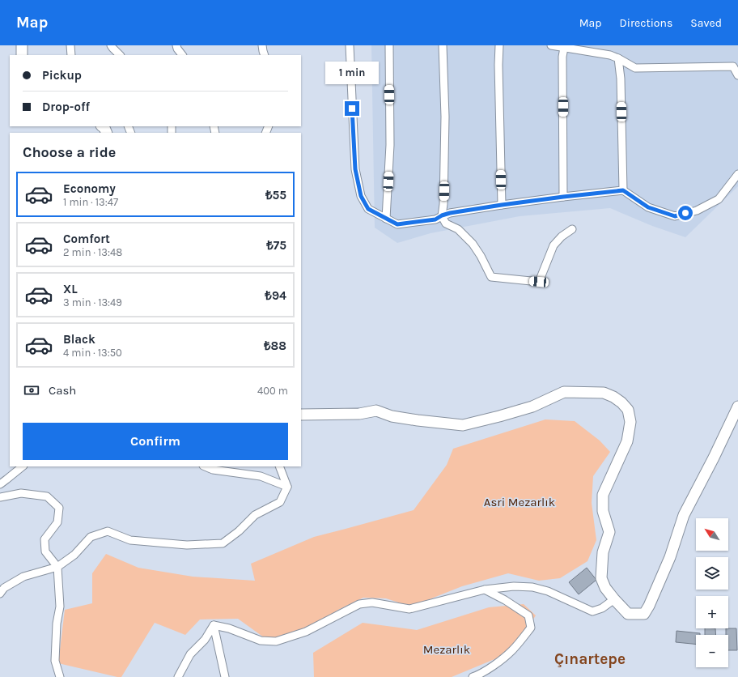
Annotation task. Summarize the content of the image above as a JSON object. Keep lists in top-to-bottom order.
{
  "districts": ["Çınartepe"],
  "parks": ["Asri Mezarlık", "Mezarlık"],
  "north": "top left",
  "page": {
    "header": "Map",
    "nav": ["Map", "Directions", "Saved"],
    "banner": ["Pickup", "Drop-off"],
    "bubble": "1 min",
    "heading": "Choose a ride",
    "list": [
      {
        "name": "Economy",
        "note": "1 min · 13:47",
        "value": "₺55"
      },
      {
        "name": "Comfort",
        "note": "2 min · 13:48",
        "value": "₺75"
      },
      {
        "name": "XL",
        "note": "3 min · 13:49",
        "value": "₺94"
      },
      {
        "name": "Black",
        "note": "4 min · 13:50",
        "value": "₺88"
      }
    ],
    "pay": ["Cash", "400 m"],
    "buttons": "Confirm",
    "map_buttons": ["+", "−"]
  }
}
